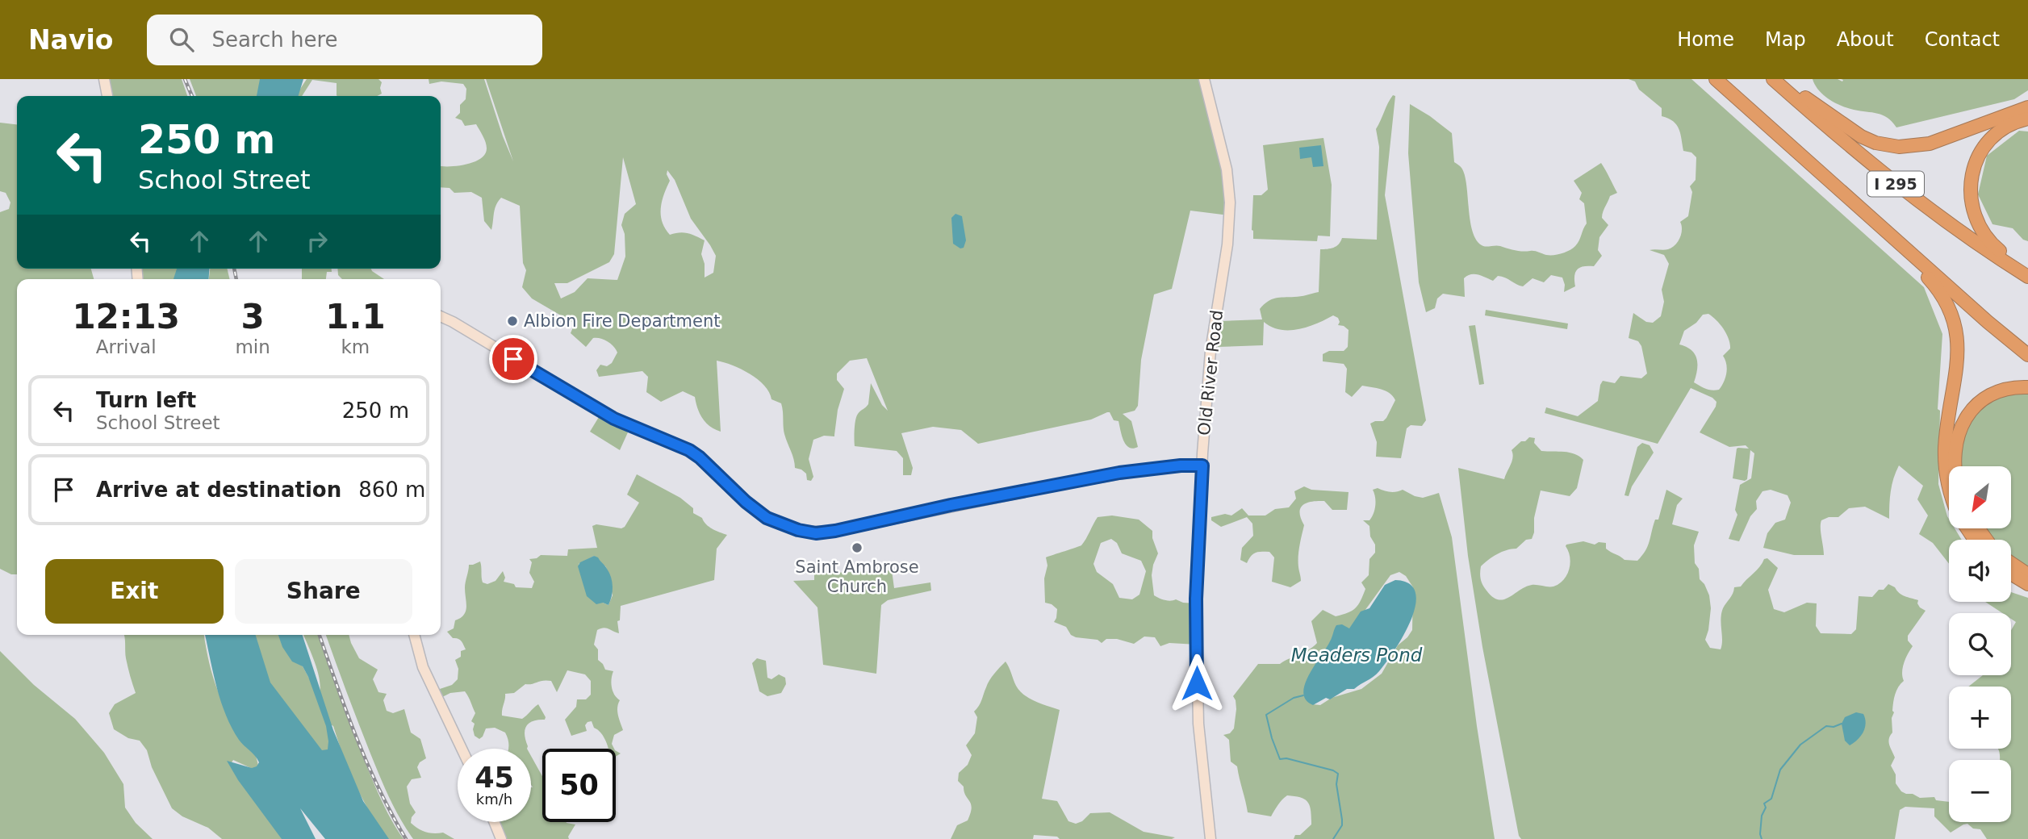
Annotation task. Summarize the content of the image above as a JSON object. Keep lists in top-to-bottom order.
{
  "streets": {
    "highway": ["I 295"],
    "street": ["Old River Road"]
  },
  "water": ["Meaders Pond"],
  "places": ["Albion Fire Department", "Saint Ambrose Church"],
  "north": "bottom left",
  "page": {
    "header": "Navio",
    "search": "Search here",
    "nav": [
      "Home",
      "Map",
      "About",
      "Contact"
    ],
    "turn": ["250 m", "School Street"],
    "eta": [
      "12:13",
      "Arrival",
      "3",
      "min",
      "1.1",
      "km"
    ],
    "list": [
      {
        "name": "Turn left",
        "note": "School Street",
        "value": "250 m"
      },
      {
        "name": "Arrive at destination",
        "value": "860 m"
      }
    ],
    "map_buttons": ["+", "−"],
    "buttons": ["Exit", "Share"],
    "speed": "45 km/h",
    "limit": "50"
  }
}
